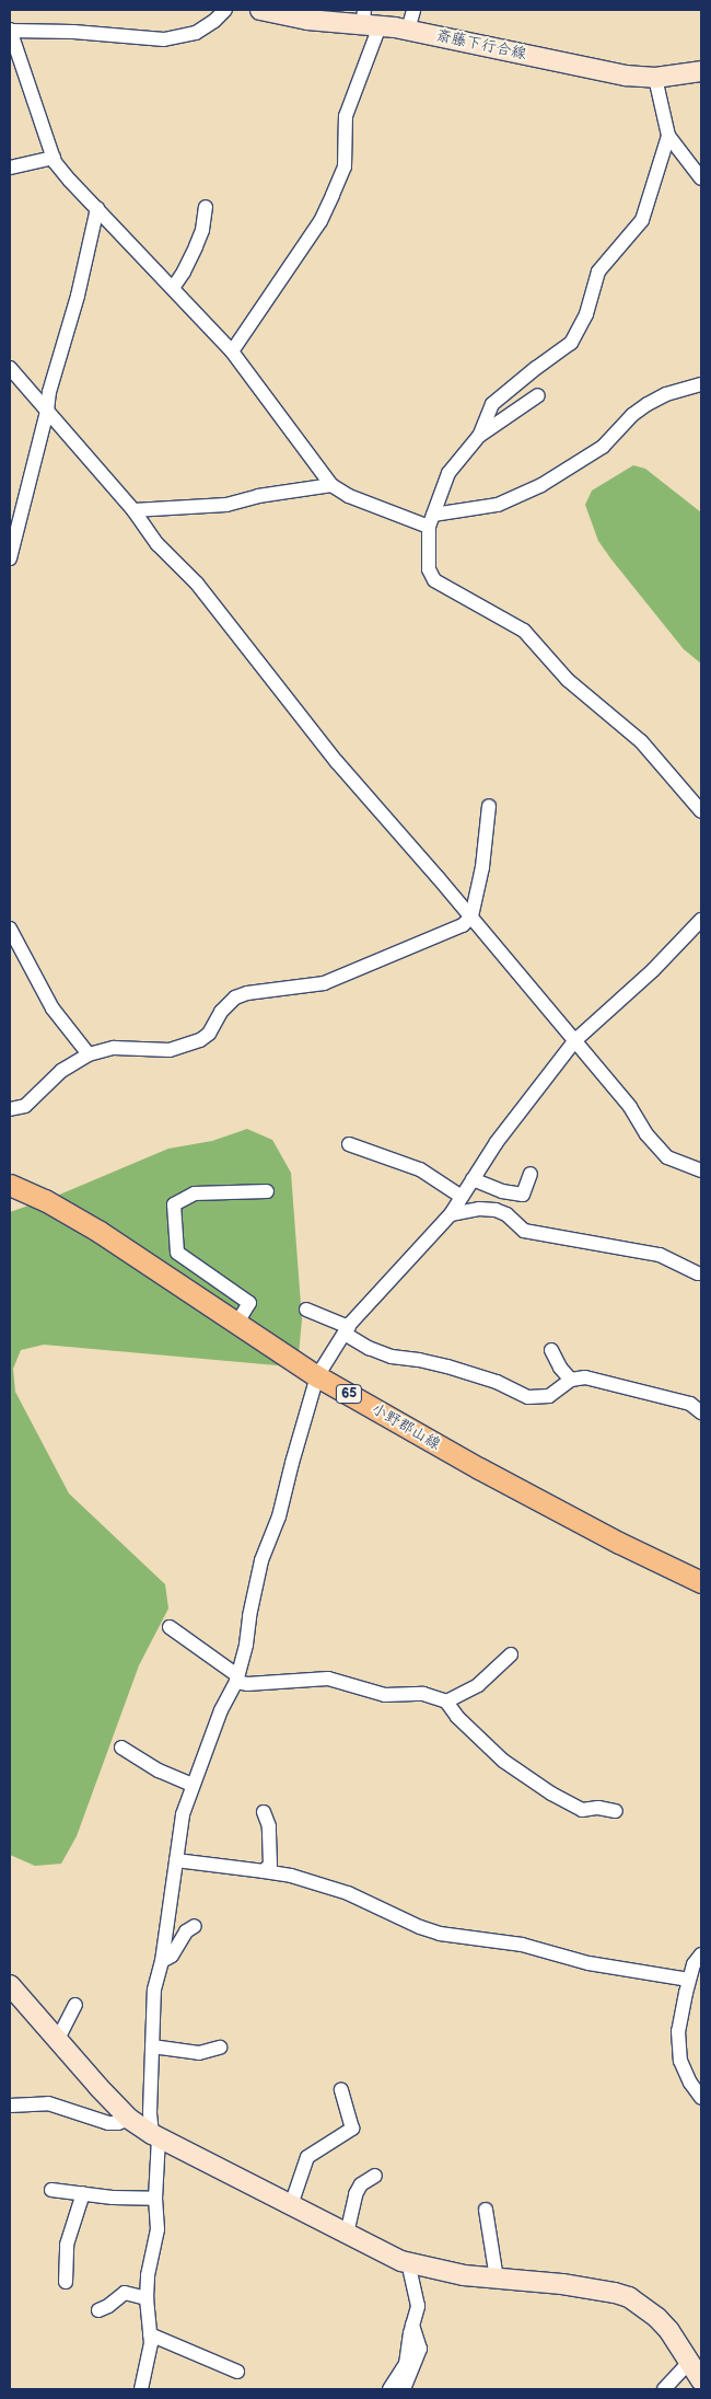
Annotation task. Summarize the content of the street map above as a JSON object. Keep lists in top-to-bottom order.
{
  "streets": {
    "main road": ["65", "小野郡山線"],
    "street": ["斎藤下行合線"]
  }
}
